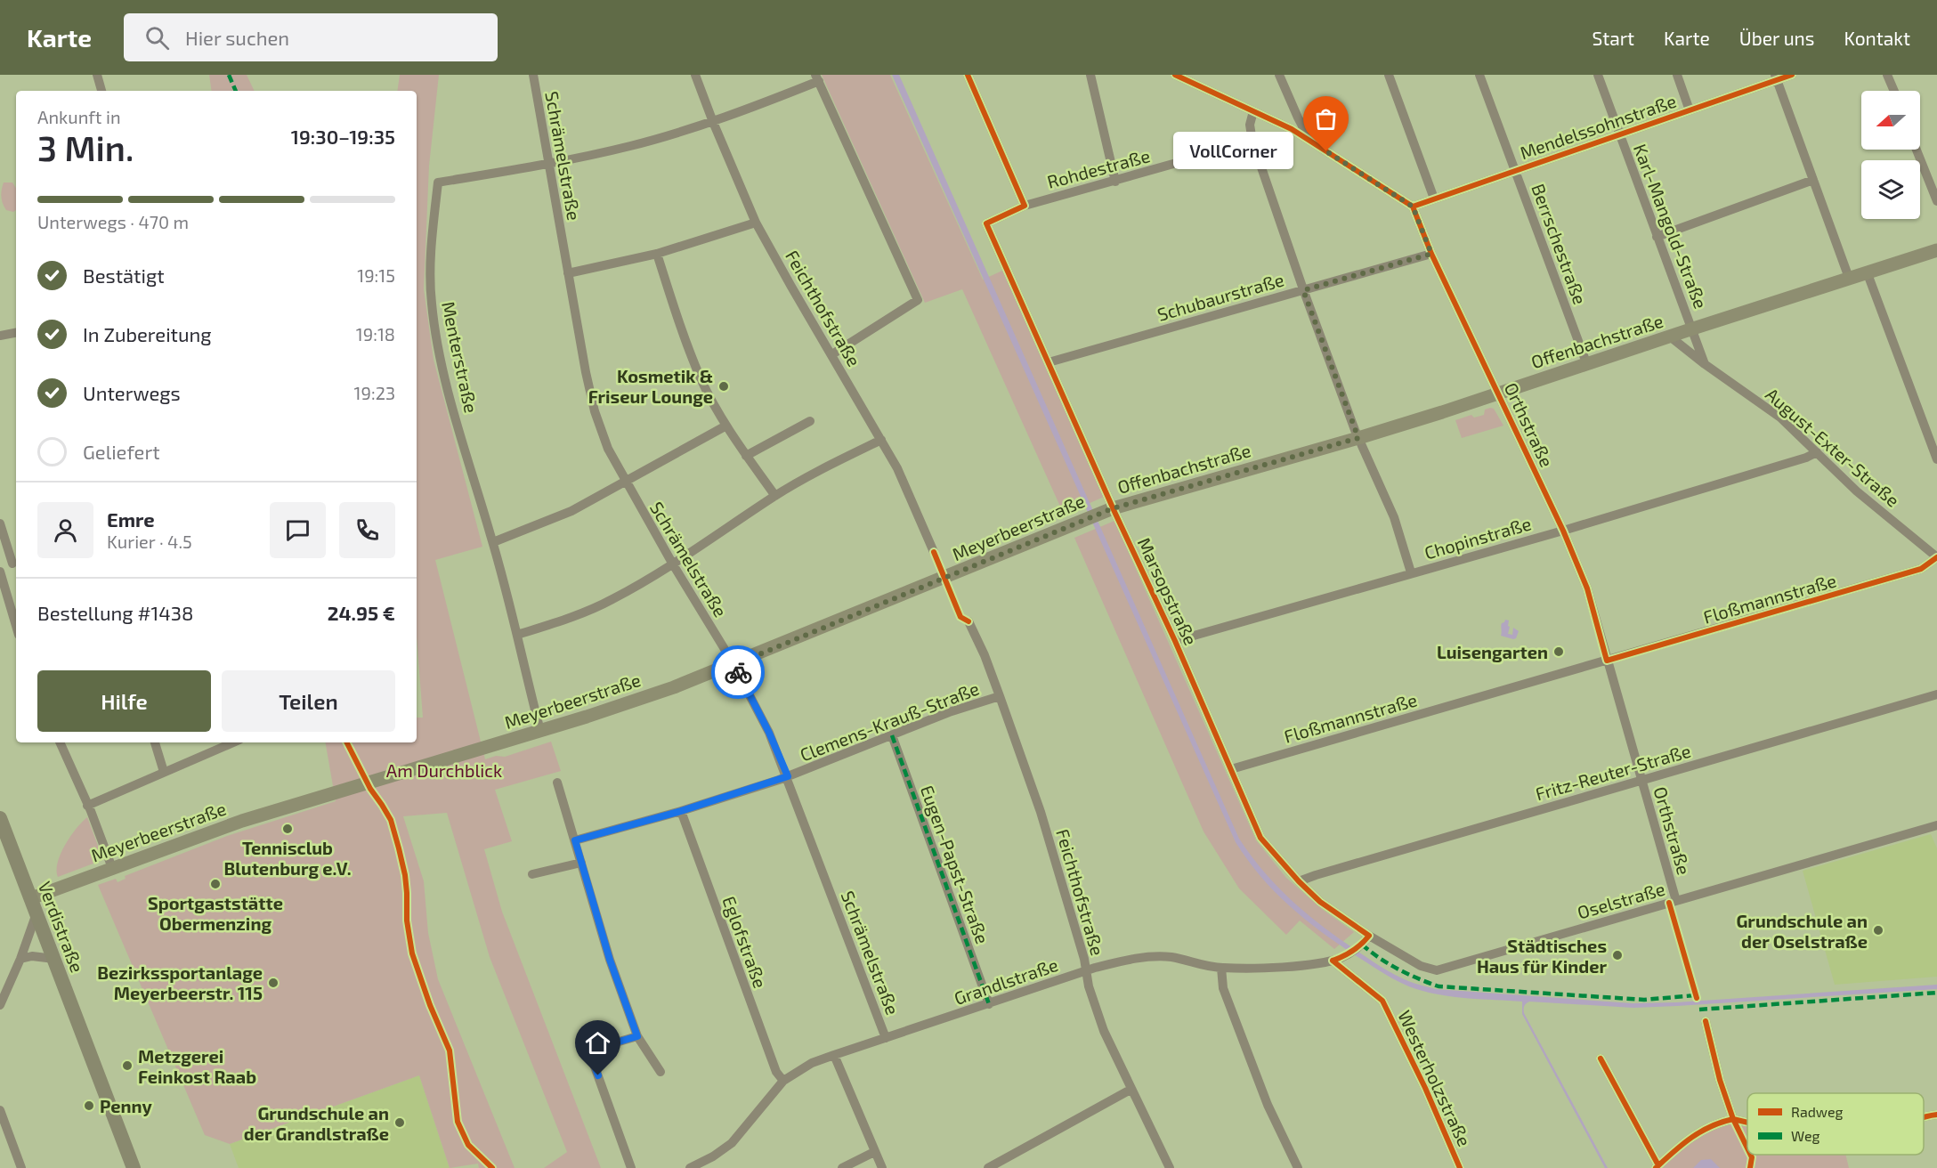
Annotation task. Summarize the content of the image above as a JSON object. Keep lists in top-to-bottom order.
{
  "streets": {
    "main road": ["Verdistraße"],
    "street": [
      "Mendelssohnstraße",
      "Schrämelstraße",
      "Rohdestraße",
      "Karl-Mangold-Straße",
      "Berrschestraße",
      "Schubaurstraße",
      "Feichthofstraße",
      "Offenbachstraße",
      "Menterstraße",
      "Orthstraße",
      "August-Exter-Straße",
      "Meyerbeerstraße",
      "Chopinstraße",
      "Marsopstraße",
      "Floßmannstraße",
      "Clemens-Krauß-Straße",
      "Fritz-Reuter-Straße",
      "Eugen-Papst-Straße",
      "Oselstraße",
      "Eglofstraße",
      "Grandlstraße",
      "Westerholzstraße"
    ]
  },
  "crossings": [
    ["Mendelssohnstraße", "Karl-Mangold-Straße"],
    ["Mendelssohnstraße", "Berrschestraße"],
    ["Mendelssohnstraße", "Orthstraße"],
    ["Schrämelstraße", "Menterstraße"],
    ["Schrämelstraße", "Meyerbeerstraße"],
    ["Schrämelstraße", "Clemens-Krauß-Straße"],
    ["Schrämelstraße", "Grandlstraße"],
    ["Rohdestraße", "Marsopstraße"],
    ["Karl-Mangold-Straße", "Offenbachstraße"],
    ["Berrschestraße", "Offenbachstraße"],
    ["Schubaurstraße", "Orthstraße"],
    ["Schubaurstraße", "Marsopstraße"],
    ["Feichthofstraße", "Menterstraße"],
    ["Feichthofstraße", "Clemens-Krauß-Straße"],
    ["Feichthofstraße", "Grandlstraße"],
    ["Offenbachstraße", "Orthstraße"],
    ["Offenbachstraße", "August-Exter-Straße"],
    ["Offenbachstraße", "Meyerbeerstraße"],
    ["Offenbachstraße", "Marsopstraße"],
    ["Menterstraße", "Meyerbeerstraße"],
    ["Orthstraße", "Chopinstraße"],
    ["Orthstraße", "Floßmannstraße"],
    ["Orthstraße", "Fritz-Reuter-Straße"],
    ["Orthstraße", "Oselstraße"],
    ["August-Exter-Straße", "Chopinstraße"],
    ["August-Exter-Straße", "Floßmannstraße"],
    ["Meyerbeerstraße", "Marsopstraße"],
    ["Meyerbeerstraße", "Verdistraße"],
    ["Chopinstraße", "Marsopstraße"],
    ["Marsopstraße", "Floßmannstraße"],
    ["Marsopstraße", "Fritz-Reuter-Straße"],
    ["Marsopstraße", "Oselstraße"],
    ["Marsopstraße", "Grandlstraße"],
    ["Clemens-Krauß-Straße", "Eugen-Papst-Straße"],
    ["Clemens-Krauß-Straße", "Eglofstraße"],
    ["Eugen-Papst-Straße", "Grandlstraße"],
    ["Eglofstraße", "Grandlstraße"],
    ["Grandlstraße", "Westerholzstraße"]
  ],
  "parks": ["Am Durchblick"],
  "places": [
    "VollCorner",
    "Kosmetik & Friseur Lounge",
    "Luisengarten",
    "Tennisclub Blutenburg e.V.",
    "Sportgaststätte Obermenzing",
    "Grundschule an der Oselstraße",
    "Städtisches Haus für Kinder",
    "Bezirkssportanlage Meyerbeerstr. 115",
    "Metzgerei Feinkost Raab",
    "Penny",
    "Grundschule an der Grandlstraße"
  ],
  "legend": ["Radweg", "Weg"],
  "north": "left",
  "page": {
    "header": "Karte",
    "search": "Hier suchen",
    "nav": [
      "Start",
      "Karte",
      "Über uns",
      "Kontakt"
    ],
    "heading": ["3 Min.", "Ankunft in", "19:30–19:35"],
    "panel": [
      "Emre",
      "Kurier · 4.5",
      "Bestellung #1438",
      "24.95 €"
    ],
    "bubble": "VollCorner",
    "bar": "Unterwegs · 470 m",
    "list": [
      ["Bestätigt", "19:15"],
      ["In Zubereitung", "19:18"],
      ["Unterwegs", "19:23"],
      "Geliefert"
    ],
    "buttons": ["Hilfe", "Teilen"]
  }
}
